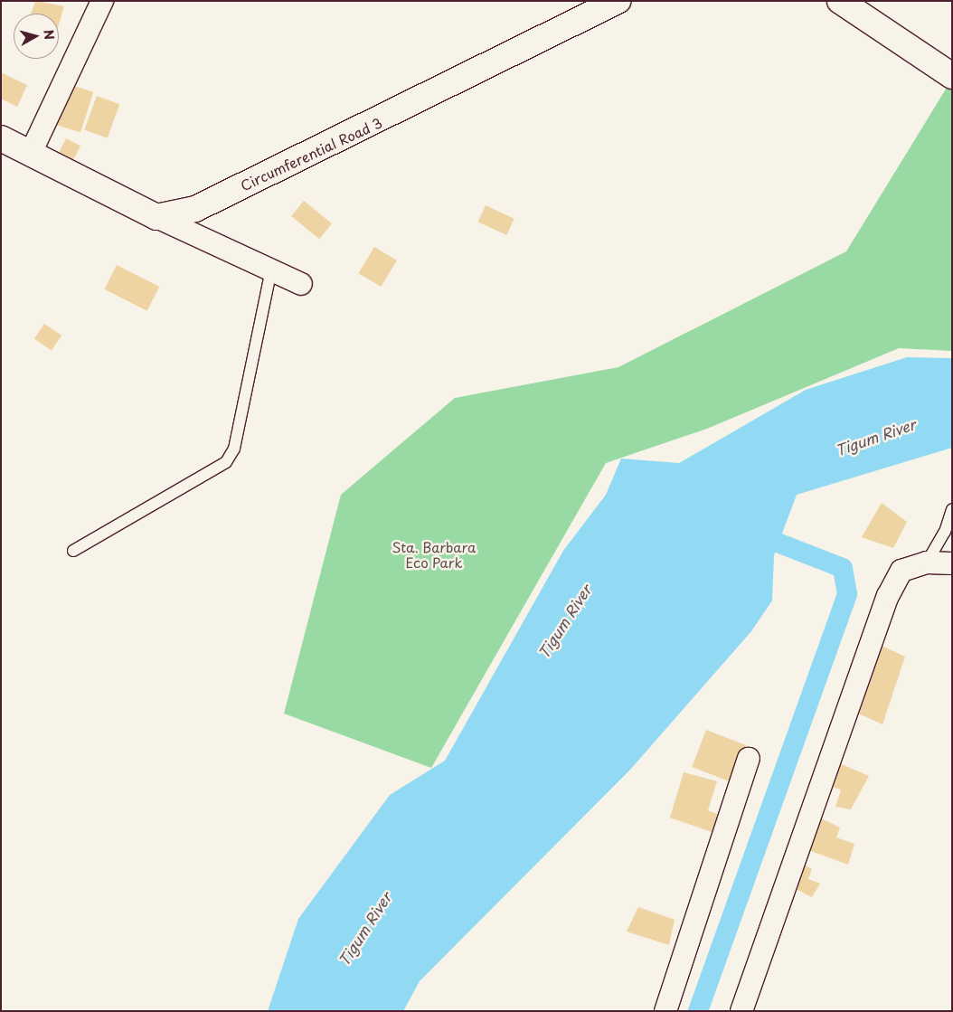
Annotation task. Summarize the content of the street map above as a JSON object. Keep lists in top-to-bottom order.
{
  "streets": {
    "main road": ["Circumferential Road 3"]
  },
  "water": ["Tigum River"],
  "parks": ["Sta. Barbara Eco Park"],
  "north": "right"
}
